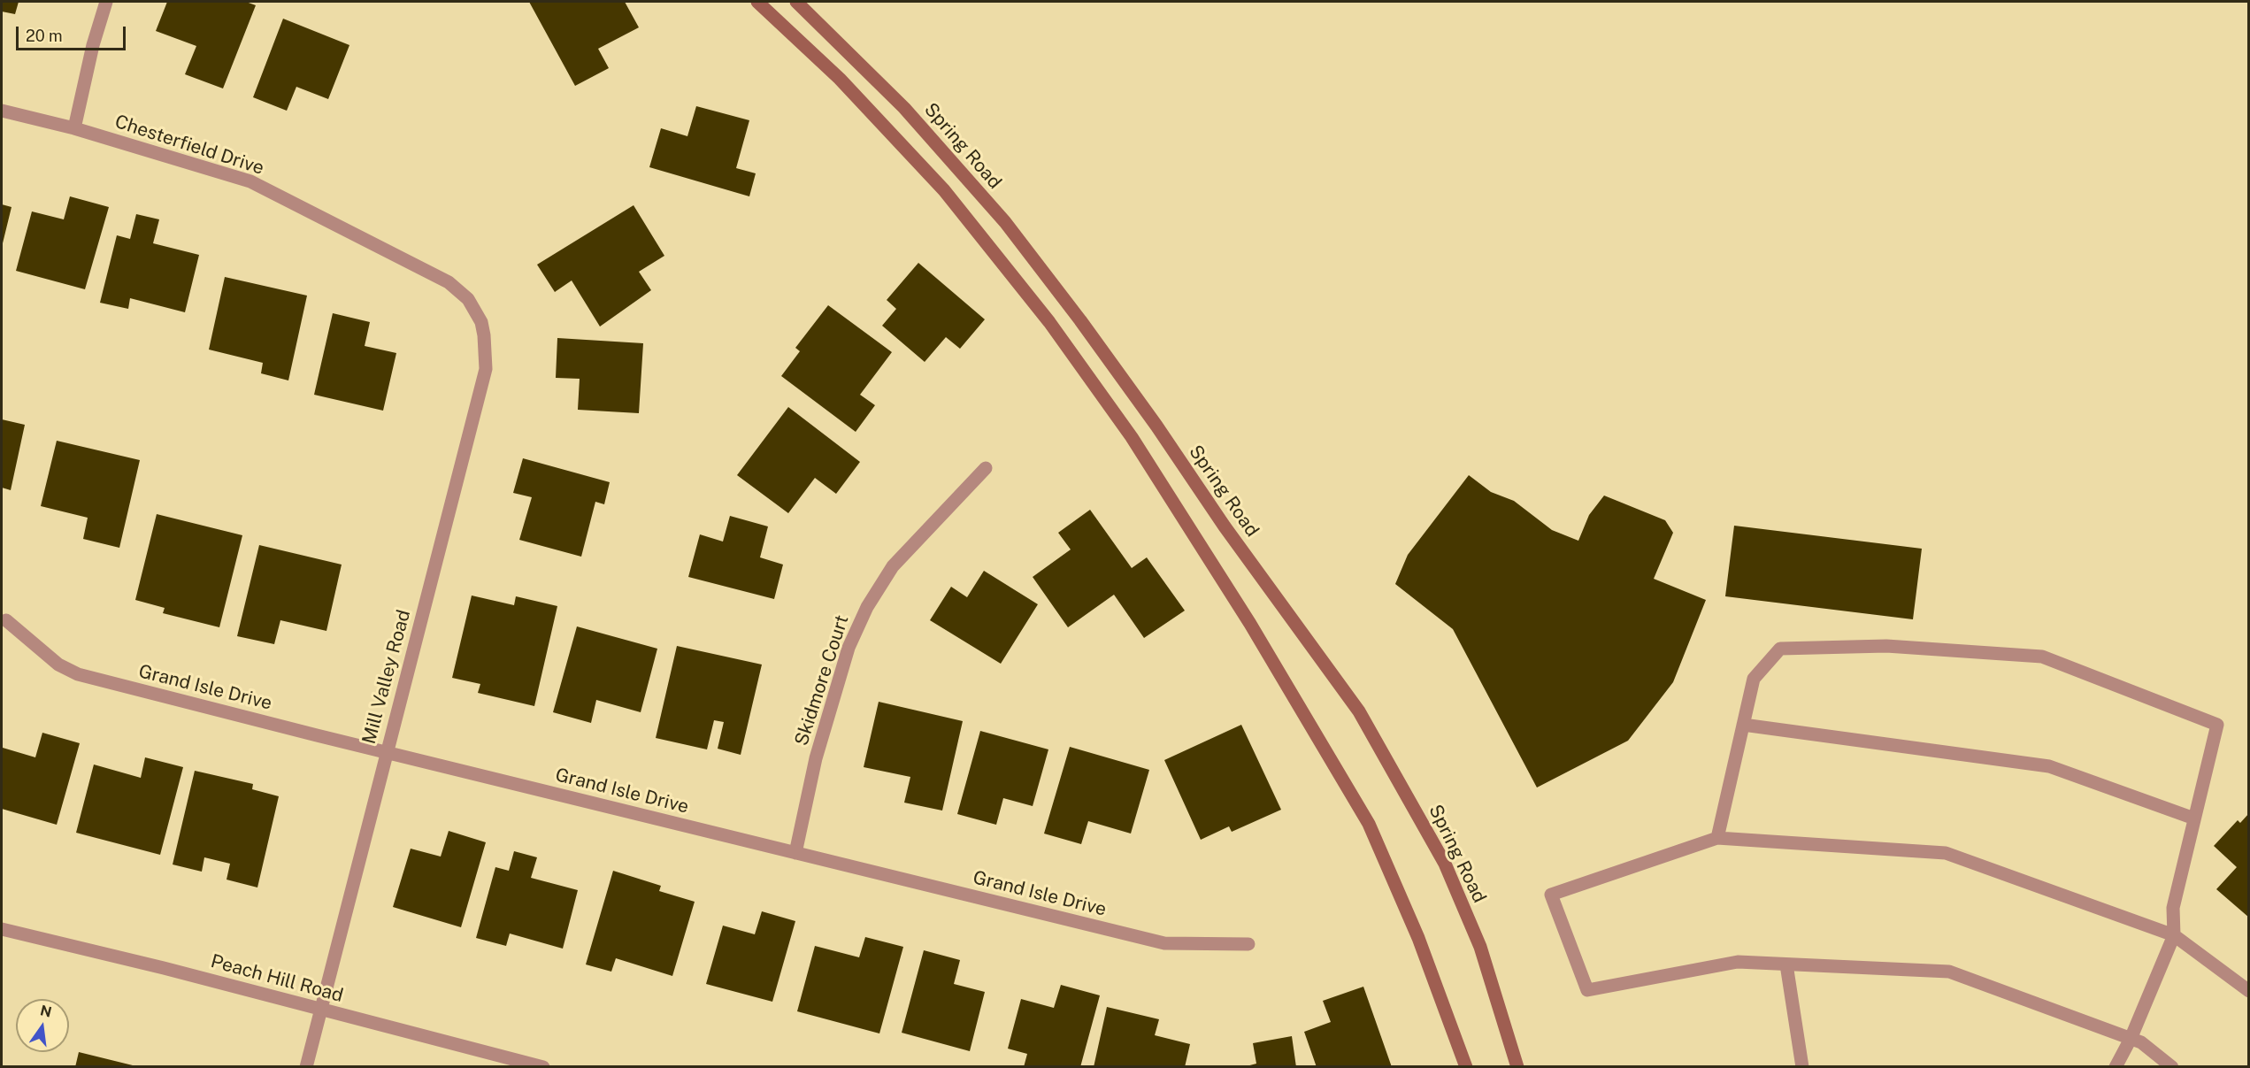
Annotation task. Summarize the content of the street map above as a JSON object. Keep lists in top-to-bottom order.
{
  "streets": {
    "main road": ["Spring Road"],
    "street": [
      "Chesterfield Drive",
      "Mill Valley Road",
      "Skidmore Court",
      "Grand Isle Drive",
      "Peach Hill Road"
    ]
  },
  "crossings": [
    ["Chesterfield Drive", "Mill Valley Road"],
    ["Mill Valley Road", "Grand Isle Drive"],
    ["Mill Valley Road", "Peach Hill Road"],
    ["Skidmore Court", "Grand Isle Drive"]
  ],
  "scale_bar": "20 m",
  "north": "top"
}
